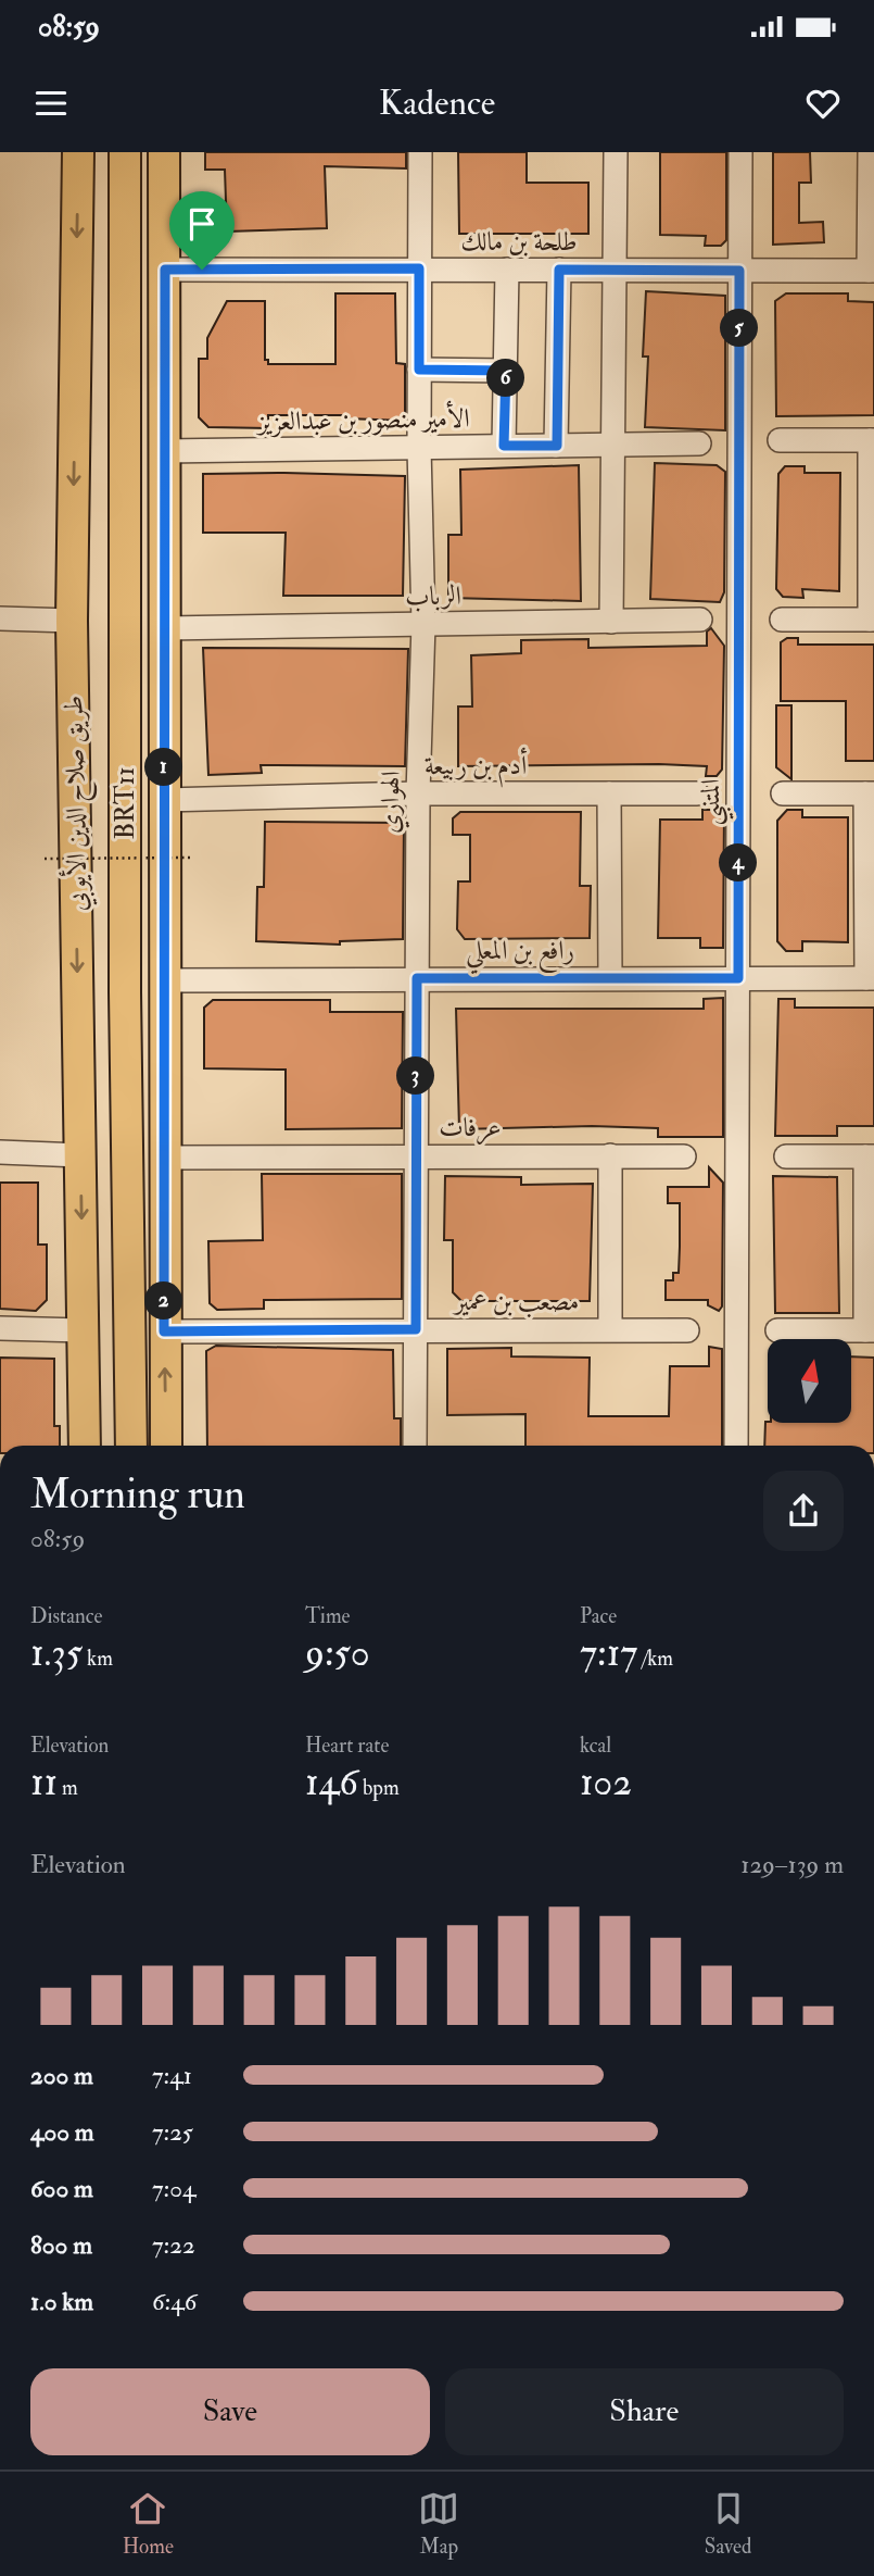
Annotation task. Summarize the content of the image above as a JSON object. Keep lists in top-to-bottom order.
{
  "streets": {
    "main road": ["طريق صلاح الدين الأيوبي", "BRT11"],
    "street": [
      "طلحة بن مالك",
      "الأمير منصور بن عبدالعزيز",
      "الرباب",
      "أدم بن ربيعة",
      "الهواري",
      "المتنبي",
      "رافع بن المعلي",
      "عرفات",
      "مصعب بن عمير"
    ]
  },
  "crossings": [
    ["طلحة بن مالك", "الهواري"],
    ["طلحة بن مالك", "المتنبي"],
    ["الأمير منصور بن عبدالعزيز", "الهواري"],
    ["الرباب", "الهواري"],
    ["أدم بن ربيعة", "الهواري"],
    ["الهواري", "رافع بن المعلي"],
    ["الهواري", "عرفات"],
    ["الهواري", "مصعب بن عمير"],
    ["المتنبي", "رافع بن المعلي"]
  ],
  "north": "top",
  "page": {
    "status": "08:59",
    "header": "Kadence",
    "pins": [
      "5",
      "6",
      "1",
      "4",
      "3",
      "2"
    ],
    "heading": ["Morning run", "08:59"],
    "stats": [
      ["Distance", "1.35 km"],
      ["Time", "9:50"],
      ["Pace", "7:17 /km"],
      ["Elevation", "11 m"],
      ["Heart rate", "146 bpm"],
      ["kcal", "102"]
    ],
    "chart": ["Elevation", "129–139 m"],
    "list": [
      {
        "name": "200 m",
        "note": "7:41"
      },
      {
        "name": "400 m",
        "note": "7:25"
      },
      {
        "name": "600 m",
        "note": "7:04"
      },
      {
        "name": "800 m",
        "note": "7:22"
      },
      {
        "name": "1.0 km",
        "note": "6:46"
      }
    ],
    "buttons": ["Save", "Share"],
    "tabs": ["Home", "Map", "Saved"]
  }
}
